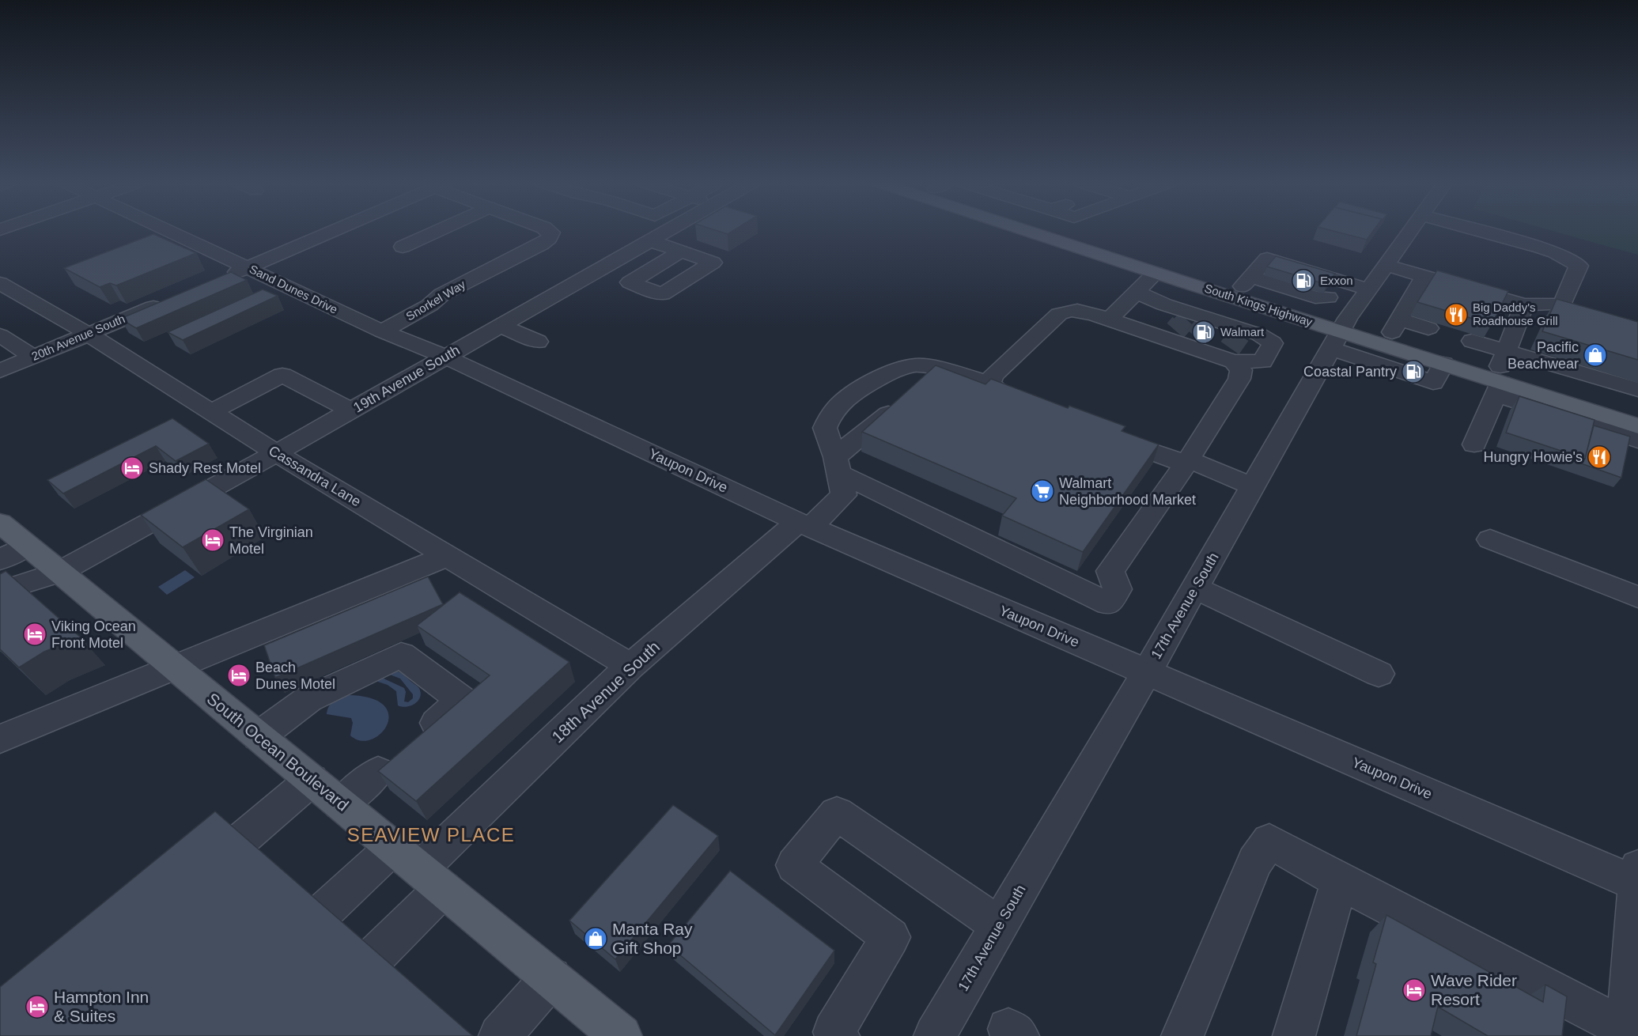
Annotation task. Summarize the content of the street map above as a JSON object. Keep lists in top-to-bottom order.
{
  "streets": {
    "main road": ["South Kings Highway", "South Ocean Boulevard"],
    "street": [
      "Sand Dunes Drive",
      "Snorkel Way",
      "20th Avenue South",
      "19th Avenue South",
      "Yaupon Drive",
      "Cassandra Lane",
      "17th Avenue South",
      "18th Avenue South"
    ]
  },
  "crossings": [
    ["Sand Dunes Drive", "Snorkel Way"],
    ["Sand Dunes Drive", "19th Avenue South"],
    ["Sand Dunes Drive", "Yaupon Drive"],
    ["South Kings Highway", "17th Avenue South"],
    ["20th Avenue South", "Cassandra Lane"],
    ["19th Avenue South", "Yaupon Drive"],
    ["19th Avenue South", "Cassandra Lane"],
    ["19th Avenue South", "South Ocean Boulevard"],
    ["Yaupon Drive", "17th Avenue South"],
    ["Yaupon Drive", "18th Avenue South"],
    ["Cassandra Lane", "18th Avenue South"],
    ["18th Avenue South", "South Ocean Boulevard"]
  ],
  "districts": ["SEAVIEW PLACE"],
  "places": {
    "fuel station": ["Exxon", "Walmart", "Coastal Pantry"],
    "restaurant": ["Big Daddy's Roadhouse Grill", "Hungry Howie's"],
    "shop": ["Pacific Beachwear", "Manta Ray Gift Shop"],
    "hotel": [
      "Shady Rest Motel",
      "The Virginian Motel",
      "Viking Ocean Front Motel",
      "Beach Dunes Motel",
      "Wave Rider Resort",
      "Hampton Inn & Suites"
    ],
    "supermarket": ["Walmart Neighborhood Market"]
  }
}
